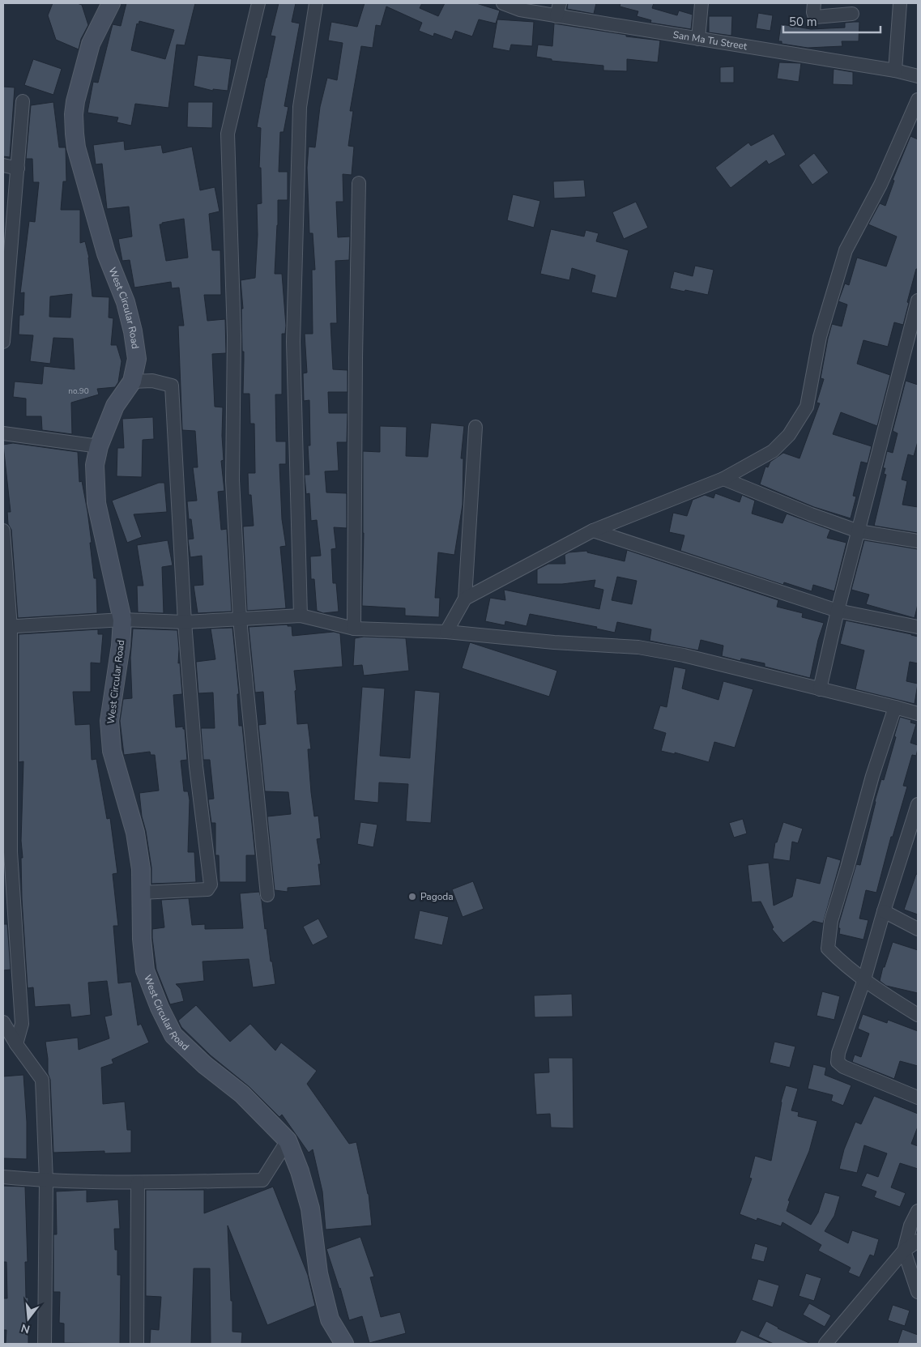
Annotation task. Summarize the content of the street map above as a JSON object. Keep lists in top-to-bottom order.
{
  "streets": {
    "street": ["San Ma Tu Street", "West Circular Road"]
  },
  "places": ["Pagoda"],
  "house_numbers": ["no.90"],
  "scale_bar": "50 m",
  "north": "bottom"
}
